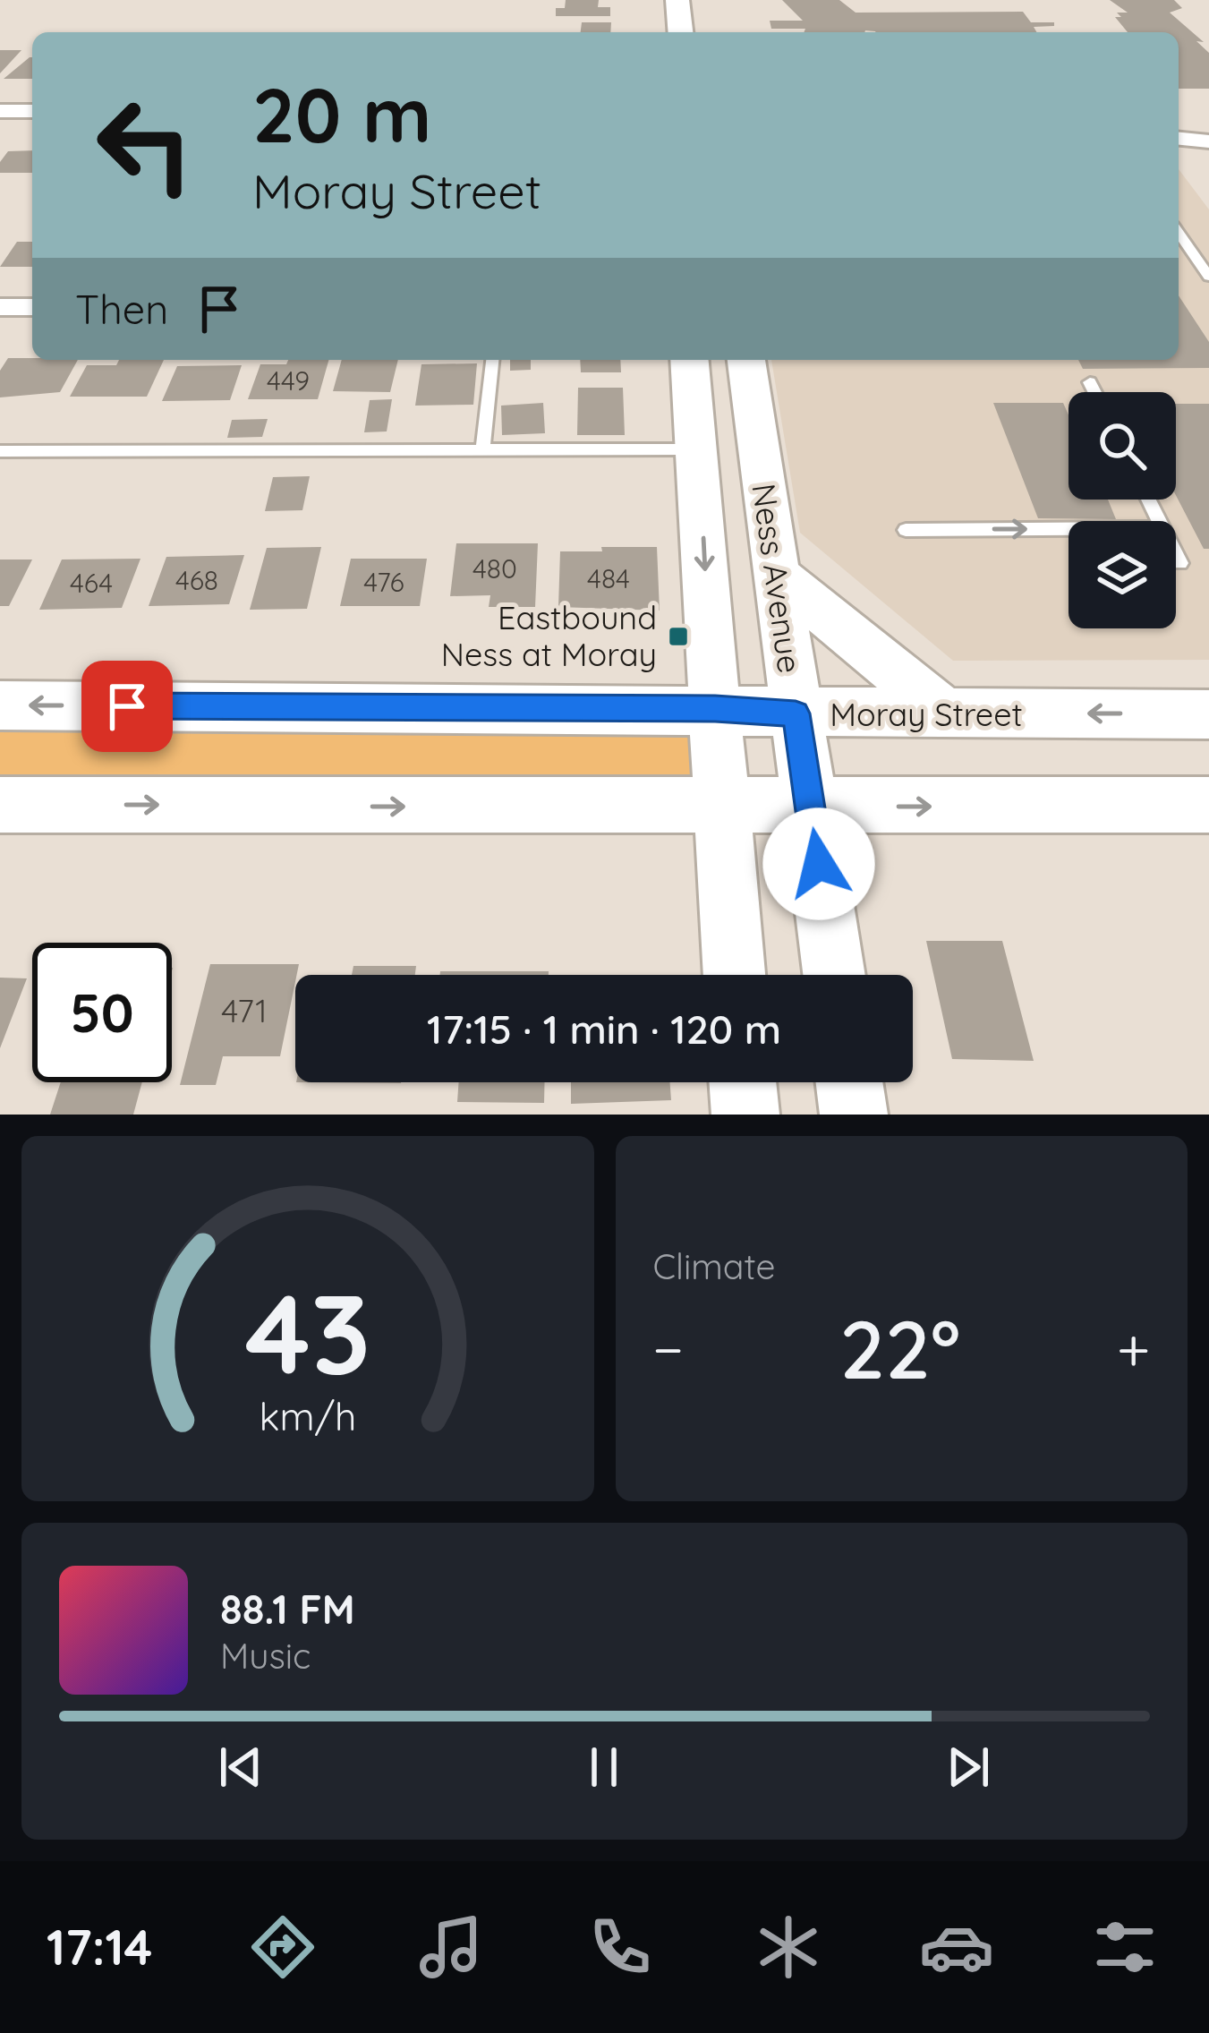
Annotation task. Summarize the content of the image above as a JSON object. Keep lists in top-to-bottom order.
{
  "streets": {
    "main road": ["Ness Avenue", "Moray Street"]
  },
  "crossings": [
    ["Ness Avenue", "Moray Street"]
  ],
  "places": {
    "transit": ["Eastbound Ness at Moray"]
  },
  "house_numbers": [
    "449",
    "480",
    "484",
    "468",
    "476",
    "464",
    "471"
  ],
  "page": {
    "turn": ["20 m", "Moray Street"],
    "then": "Then",
    "limit": "50",
    "trip": "17:15 · 1 min · 120 m",
    "tile": "Climate",
    "heat": ["−", "22°", "+"],
    "song": ["88.1 FM", "Music"],
    "tabs": "17:14",
    "gauge": ["43", "km/h"]
  }
}
